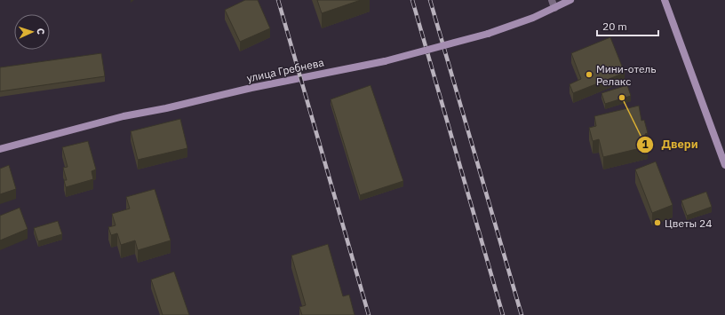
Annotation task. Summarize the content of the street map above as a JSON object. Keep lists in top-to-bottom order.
{
  "streets": {
    "street": ["улица Гребнева"]
  },
  "places": ["Мини-отель Релакс", "Двери", "Цветы 24"],
  "scale_bar": "20 m",
  "north": "right"
}
